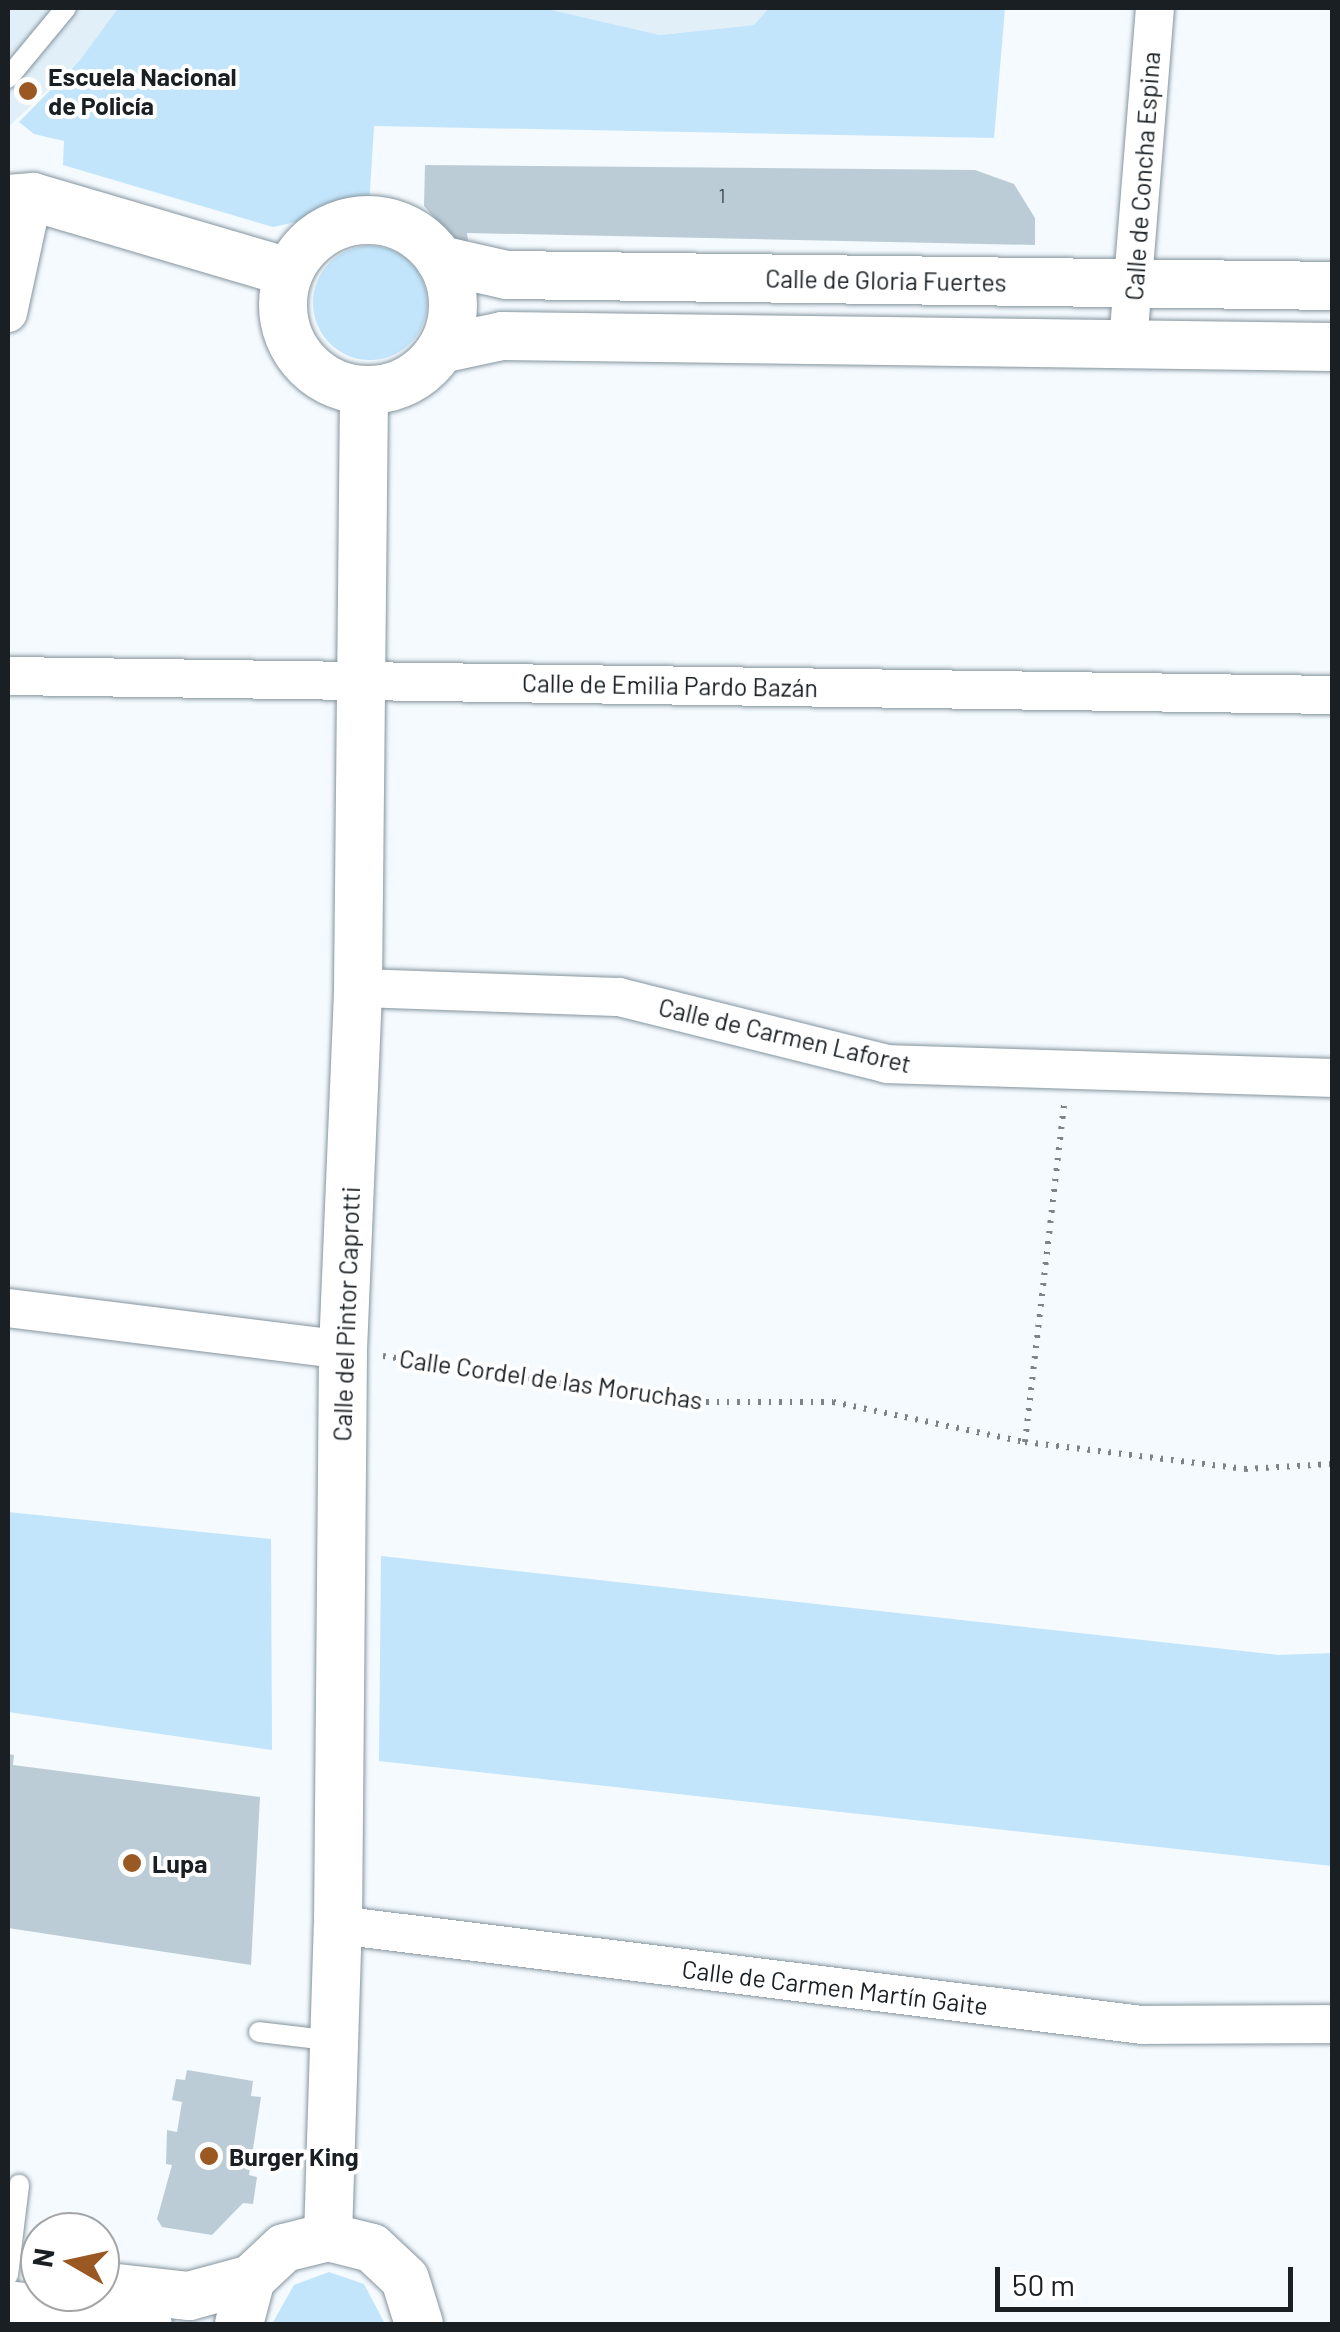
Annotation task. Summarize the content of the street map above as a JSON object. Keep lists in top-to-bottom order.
{
  "streets": {
    "street": [
      "Calle de Concha Espina",
      "Calle de Gloria Fuertes",
      "Calle de Emilia Pardo Bazán",
      "Calle de Carmen Laforet",
      "Calle del Pintor Caprotti",
      "Calle de Carmen Martín Gaite"
    ],
    "path": ["Calle Cordel de las Moruchas"]
  },
  "crossings": [
    ["Calle de Concha Espina", "Calle de Gloria Fuertes"],
    ["Calle de Gloria Fuertes", "Calle del Pintor Caprotti"],
    ["Calle de Emilia Pardo Bazán", "Calle del Pintor Caprotti"],
    ["Calle de Carmen Laforet", "Calle del Pintor Caprotti"],
    ["Calle del Pintor Caprotti", "Calle Cordel de las Moruchas"],
    ["Calle del Pintor Caprotti", "Calle de Carmen Martín Gaite"]
  ],
  "places": ["Escuela Nacional de Policía", "Lupa", "Burger King"],
  "house_numbers": ["1"],
  "scale_bar": "50 m",
  "north": "left"
}
